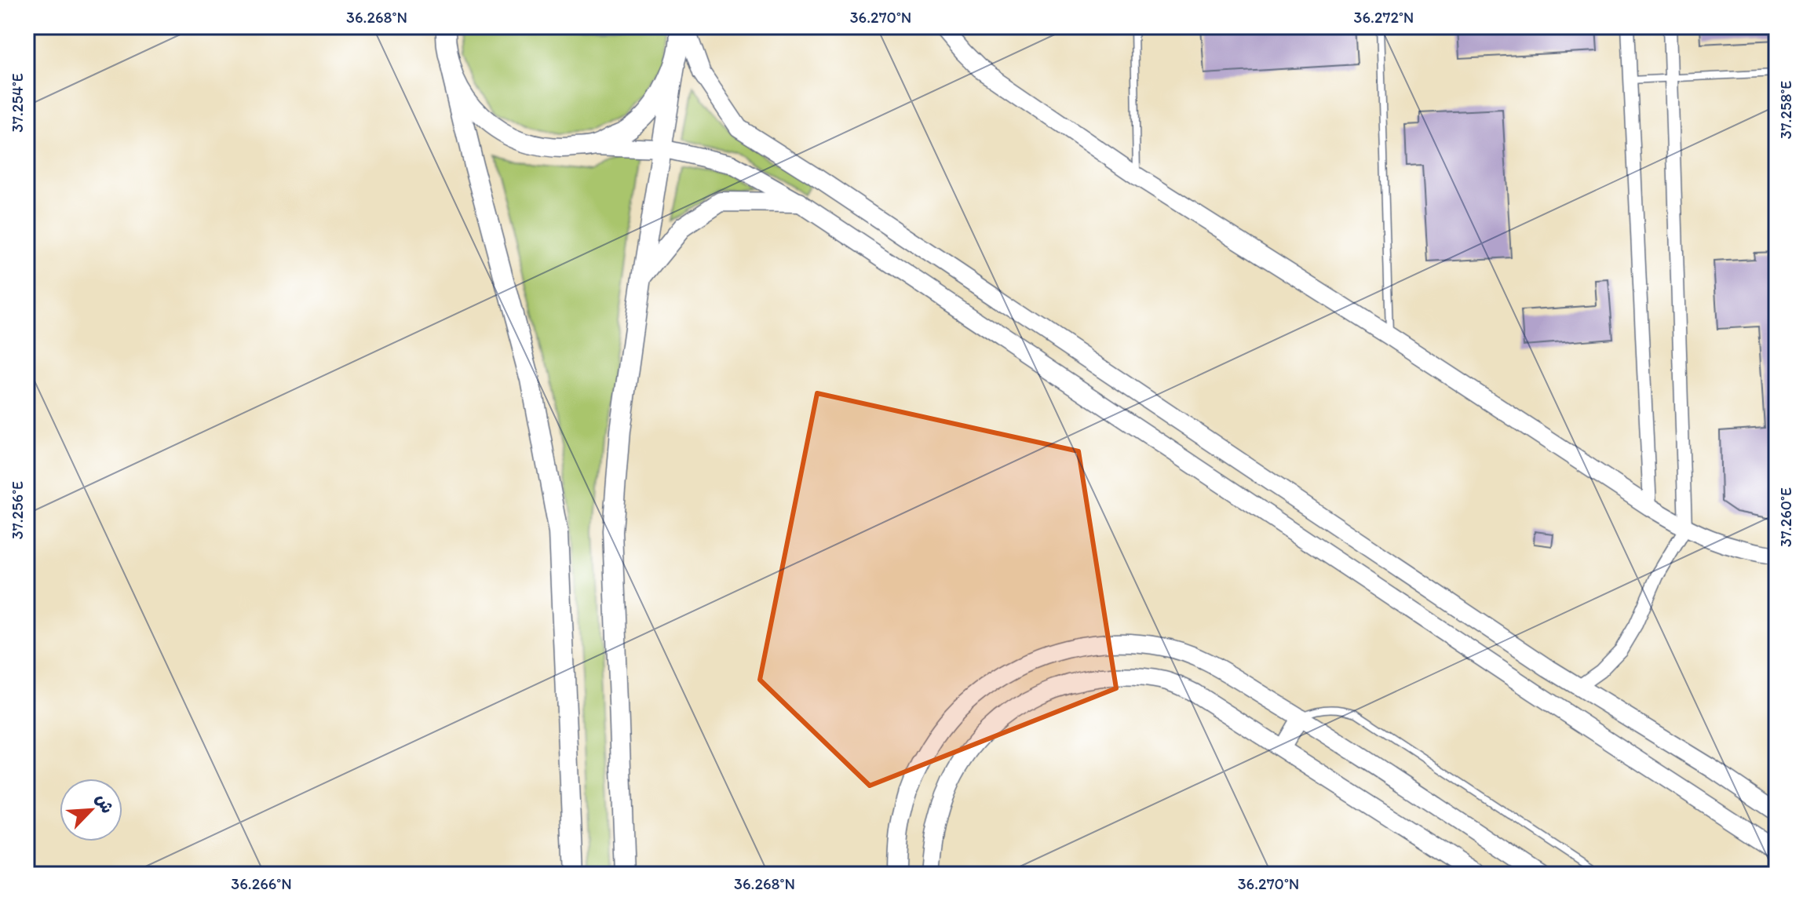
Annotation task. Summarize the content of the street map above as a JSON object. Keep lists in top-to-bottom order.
{
  "north": "top right",
  "coordinates": [
    "36.268°N",
    "36.270°N",
    "36.272°N",
    "37.254°E",
    "37.258°E",
    "37.256°E",
    "37.260°E",
    "36.266°N"
  ]
}
